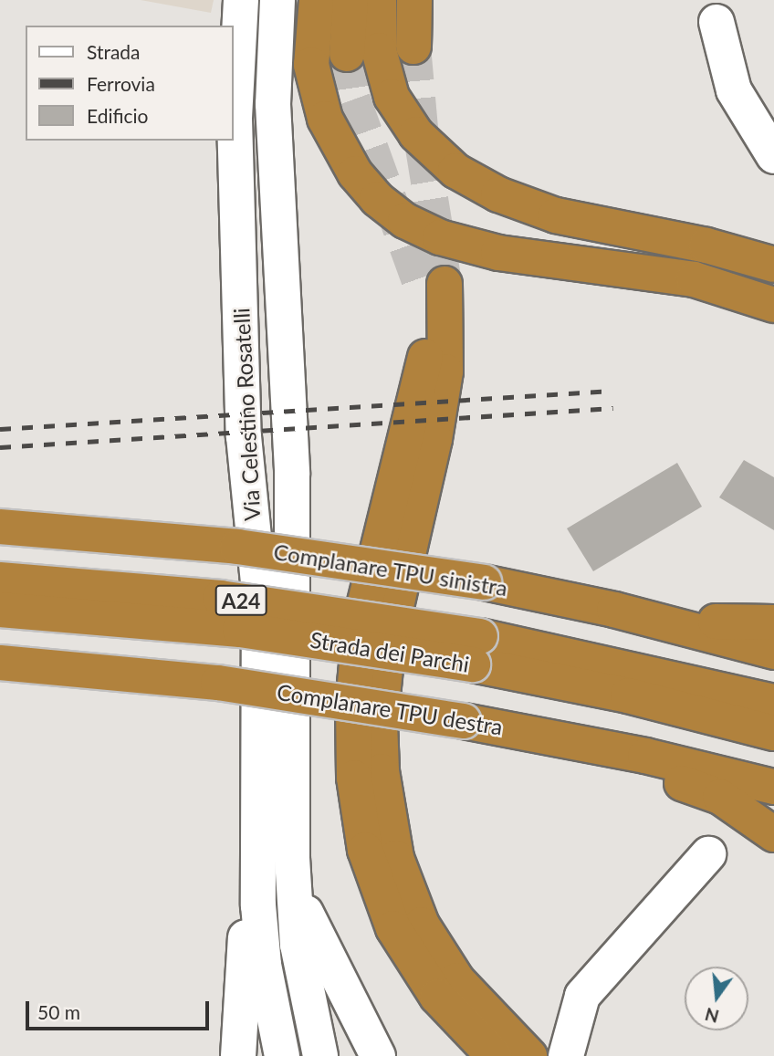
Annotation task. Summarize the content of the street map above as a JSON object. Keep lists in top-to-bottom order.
{
  "streets": {
    "highway": [
      "Complanare TPU sinistra",
      "A24",
      "Strada dei Parchi",
      "Complanare TPU destra"
    ],
    "street": ["Via Celestino Rosatelli"]
  },
  "legend": ["Strada", "Ferrovia", "Edificio"],
  "scale_bar": "50 m",
  "north": "bottom"
}
